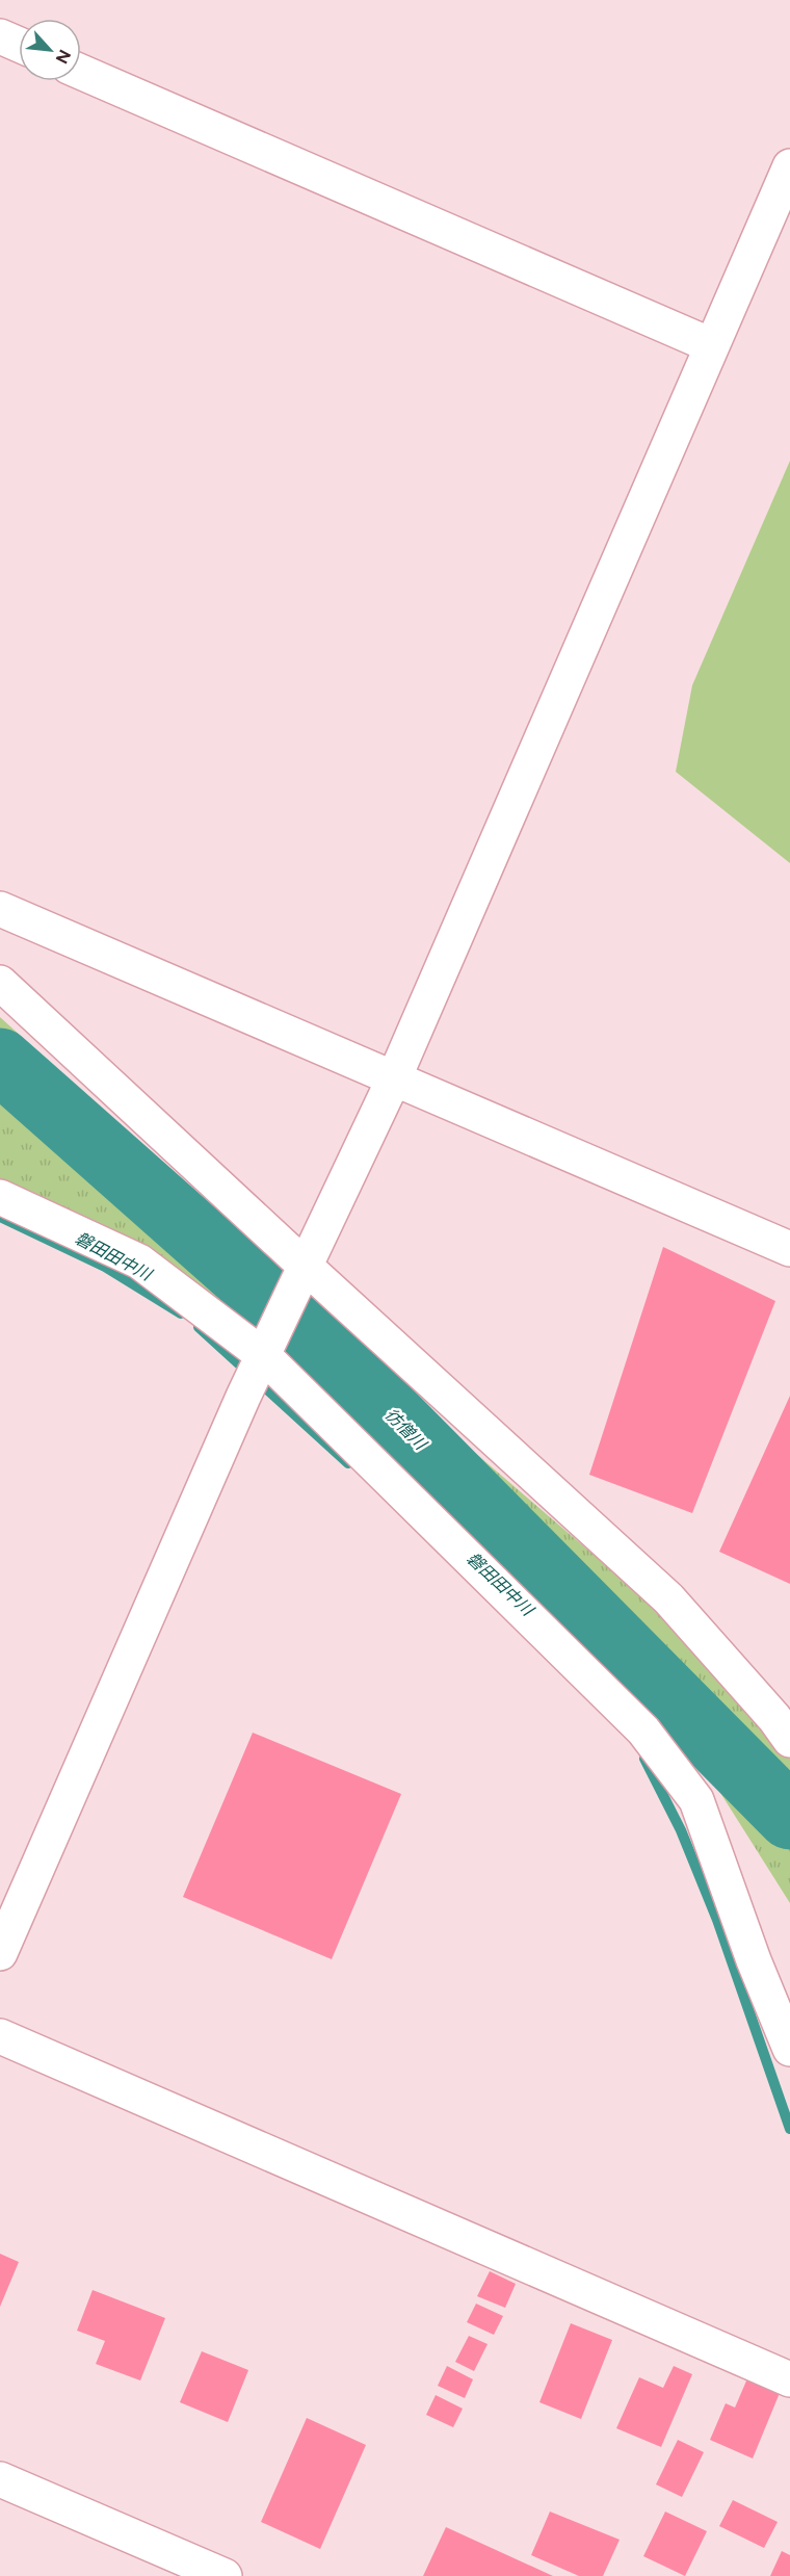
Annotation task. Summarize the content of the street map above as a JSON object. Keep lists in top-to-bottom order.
{
  "water": ["磐田田中川", "彷僧川"],
  "north": "bottom right"
}
